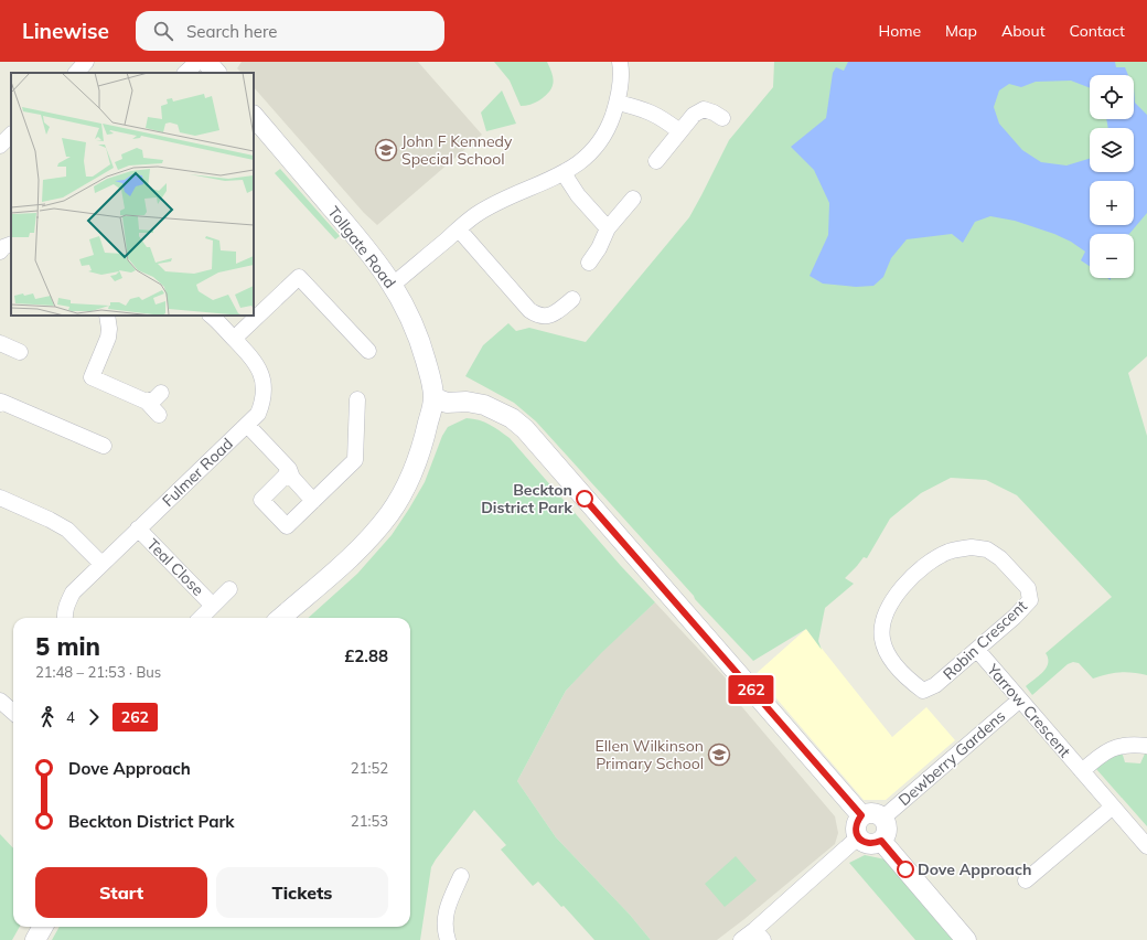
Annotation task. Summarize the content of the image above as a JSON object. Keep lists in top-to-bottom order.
{
  "streets": {
    "street": [
      "Tollgate Road",
      "Fulmer Road",
      "Teal Close",
      "Robin Crescent",
      "Yarrow Crescent",
      "Dewberry Gardens"
    ]
  },
  "crossings": [
    ["Fulmer Road", "Teal Close"],
    ["Robin Crescent", "Yarrow Crescent"],
    ["Yarrow Crescent", "Dewberry Gardens"]
  ],
  "places": {
    "school or university": ["John F Kennedy Special School", "Ellen Wilkinson Primary School"],
    "other": ["Beckton District Park", "Dove Approach"]
  },
  "lines": ["bus line 262"],
  "page": {
    "header": "Linewise",
    "search": "Search here",
    "nav": [
      "Home",
      "Map",
      "About",
      "Contact"
    ],
    "on_map": "262",
    "map_buttons": ["+", "−"],
    "heading": ["5 min", "21:48 – 21:53 · Bus", "£2.88"],
    "legs": ["4", "262"],
    "list": [
      {
        "name": "Dove Approach",
        "value": "21:52"
      },
      {
        "name": "Beckton District Park",
        "value": "21:53"
      }
    ],
    "buttons": ["Start", "Tickets"]
  }
}
